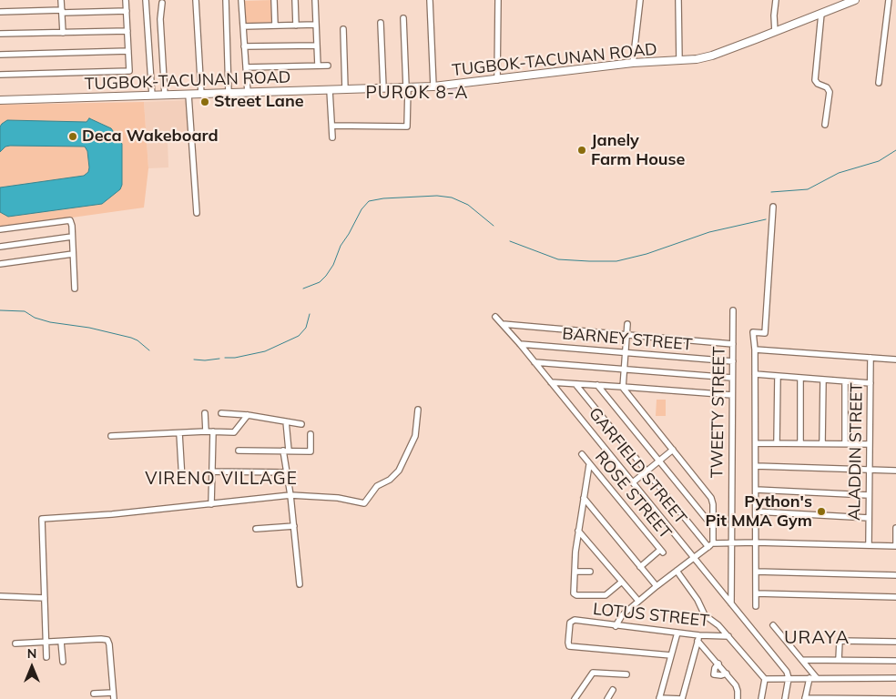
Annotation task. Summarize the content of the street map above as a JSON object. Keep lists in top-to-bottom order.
{
  "streets": {
    "street": [
      "TUGBOK-TACUNAN ROAD",
      "BARNEY STREET",
      "TWEETY STREET",
      "ALADDIN STREET",
      "GARFIELD STREET",
      "ROSE STREET",
      "LOTUS STREET"
    ]
  },
  "crossings": [
    ["BARNEY STREET", "TWEETY STREET"],
    ["BARNEY STREET", "GARFIELD STREET"],
    ["TWEETY STREET", "GARFIELD STREET"]
  ],
  "districts": ["PUROK 8-A", "VIRENO VILLAGE", "URAYA"],
  "places": [
    "Street Lane",
    "Deca Wakeboard",
    "Janely Farm House",
    "Python's Pit MMA Gym"
  ],
  "north": "top"
}
